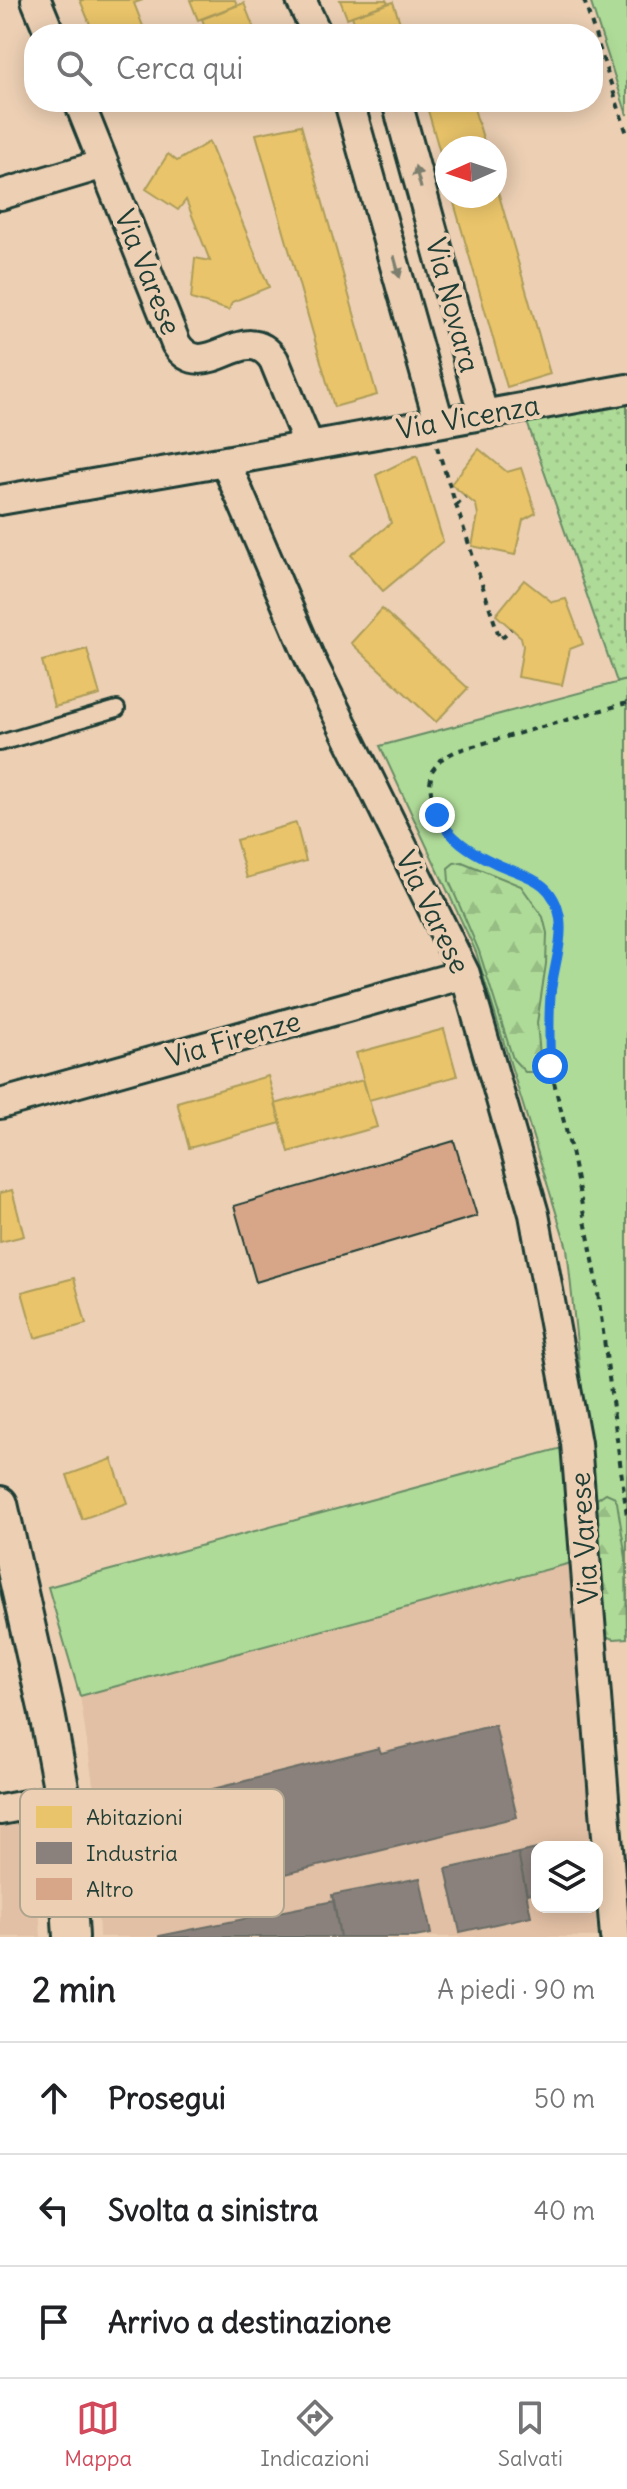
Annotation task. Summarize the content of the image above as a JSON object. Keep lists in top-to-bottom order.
{
  "streets": {
    "street": [
      "Via Varese",
      "Via Novara",
      "Via Vicenza",
      "Via Firenze"
    ]
  },
  "crossings": [
    ["Via Varese", "Via Vicenza"],
    ["Via Varese", "Via Firenze"],
    ["Via Novara", "Via Vicenza"]
  ],
  "legend": ["Abitazioni", "Industria", "Altro"],
  "north": "left",
  "page": {
    "search": "Cerca qui",
    "heading": ["2 min", "A piedi · 90 m"],
    "list": [
      ["Prosegui", "50 m"],
      ["Svolta a sinistra", "40 m"],
      "Arrivo a destinazione"
    ],
    "nav": ["Mappa", "Indicazioni", "Salvati"]
  }
}
